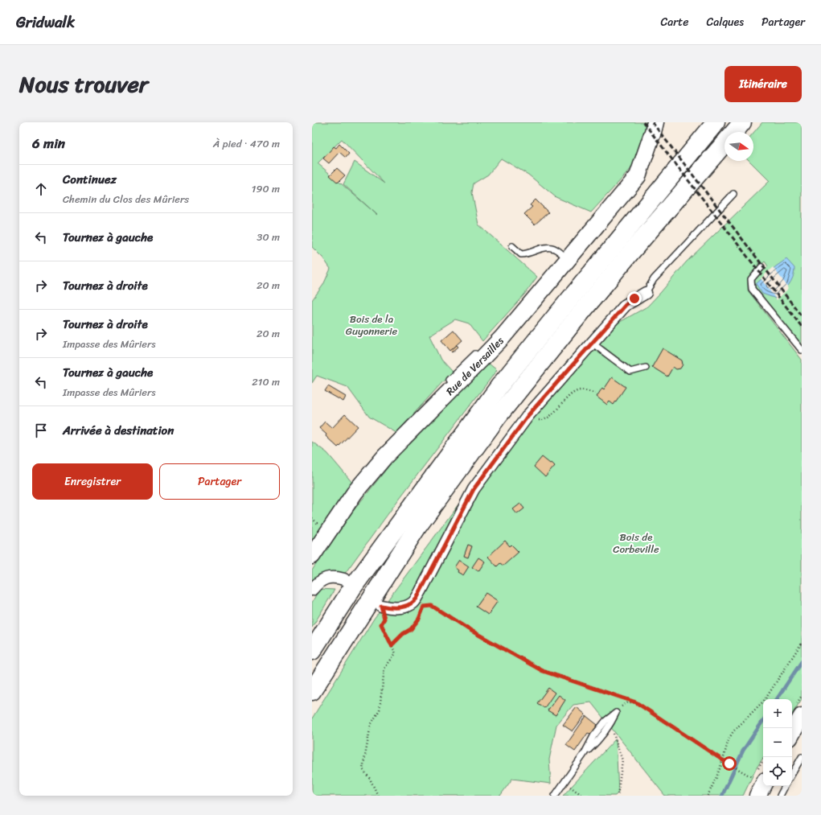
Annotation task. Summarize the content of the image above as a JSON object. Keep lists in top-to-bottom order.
{
  "streets": {
    "main road": ["Rue de Versailles"]
  },
  "parks": ["Bois de la Guyonnerie", "Bois de Corbeville"],
  "north": "right",
  "page": {
    "header": "Gridwalk",
    "nav": ["Carte", "Calques", "Partager"],
    "title": "Nous trouver",
    "buttons": [
      "Itinéraire",
      ["Enregistrer", "Partager"]
    ],
    "heading": ["6 min", "À pied · 470 m"],
    "list": [
      ["Continuez", "Chemin du Clos des Mûriers", "190 m"],
      ["Tournez à gauche", "30 m"],
      ["Tournez à droite", "20 m"],
      ["Tournez à droite", "Impasse des Mûriers", "20 m"],
      ["Tournez à gauche", "Impasse des Mûriers", "210 m"],
      "Arrivée à destination"
    ],
    "map_buttons": ["+", "−"]
  }
}
